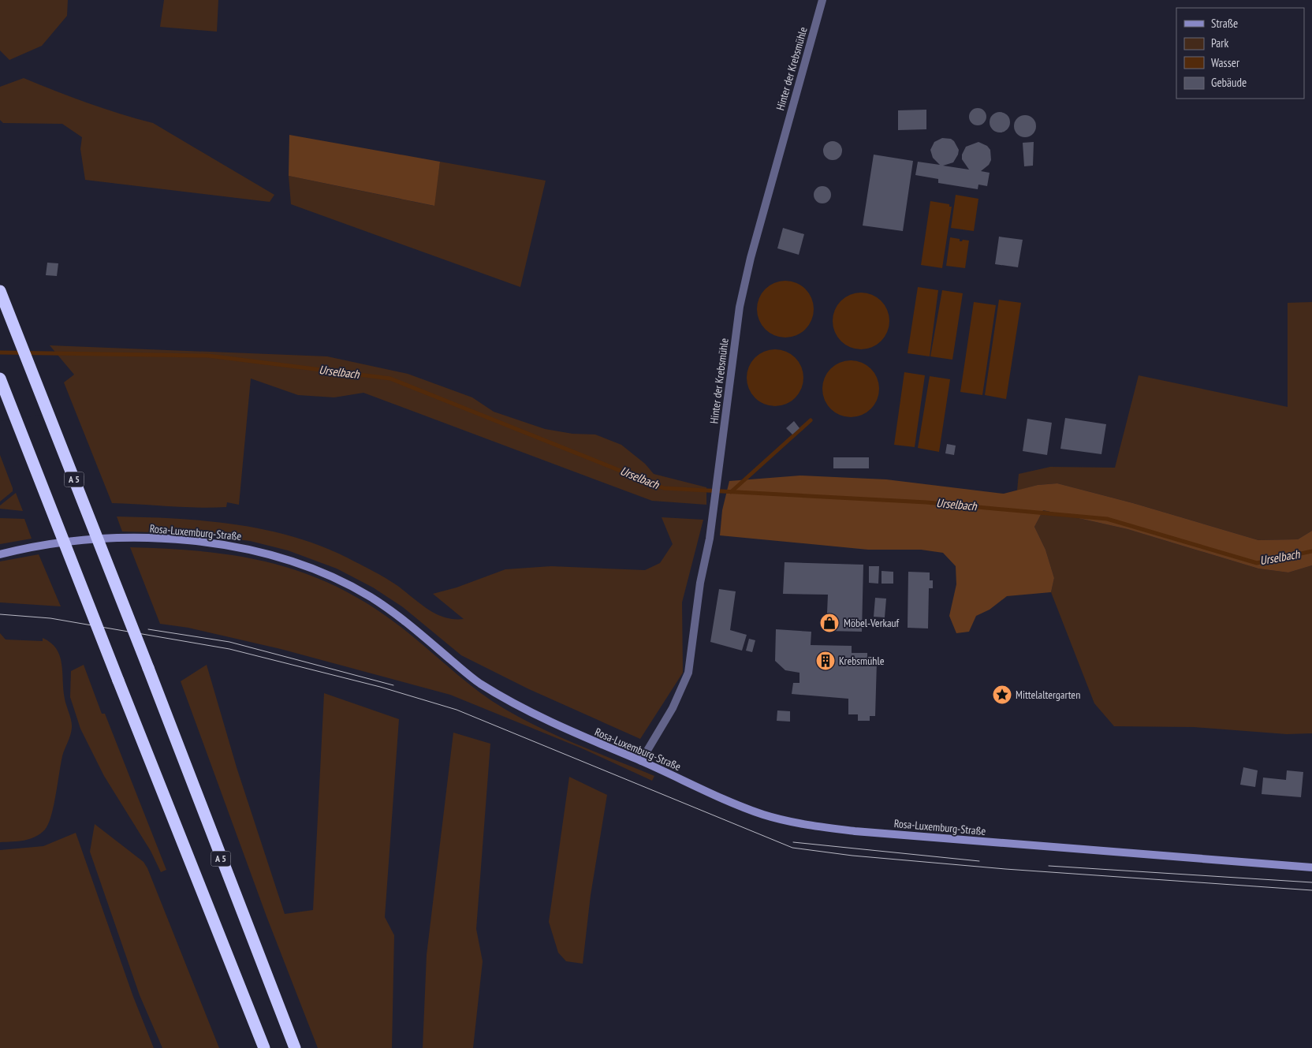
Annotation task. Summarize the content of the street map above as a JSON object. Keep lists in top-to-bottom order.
{
  "streets": {
    "highway": ["A 5"],
    "main road": ["Rosa-Luxemburg-Straße"],
    "street": ["Hinter der Krebsmühle"]
  },
  "crossings": [
    ["Hinter der Krebsmühle", "Rosa-Luxemburg-Straße"]
  ],
  "water": ["Urselbach"],
  "places": {
    "shop": ["Möbel-Verkauf"],
    "building": ["Krebsmühle"],
    "place": ["Mittelaltergarten"]
  },
  "legend": [
    "Straße",
    "Park",
    "Wasser",
    "Gebäude"
  ]
}
